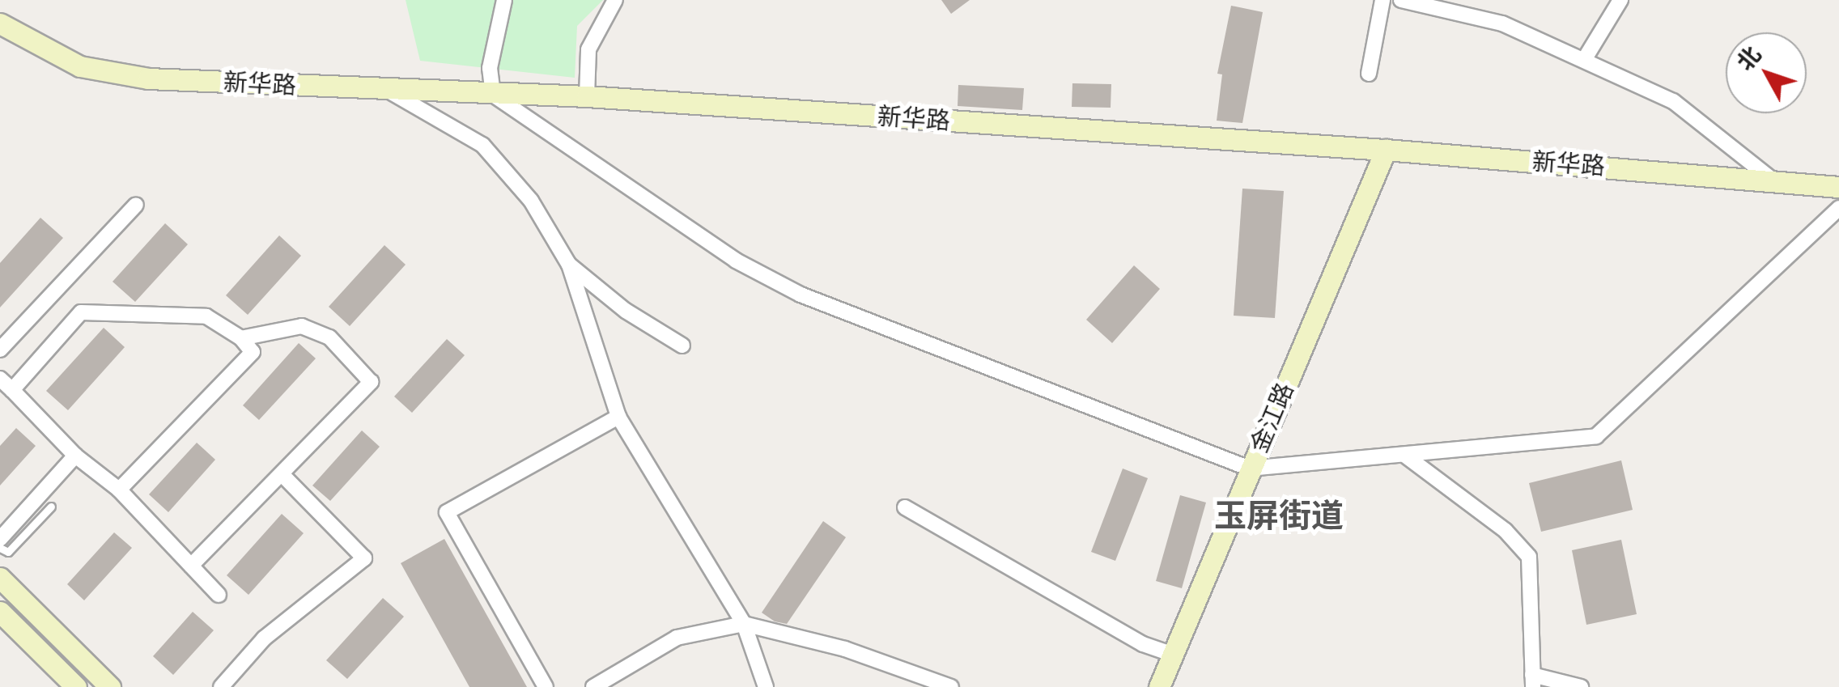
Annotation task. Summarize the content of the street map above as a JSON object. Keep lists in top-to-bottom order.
{
  "streets": {
    "street": ["新华路", "金江路"]
  },
  "crossings": [
    ["新华路", "金江路"]
  ],
  "districts": ["玉屏街道"],
  "north": "top left"
}
